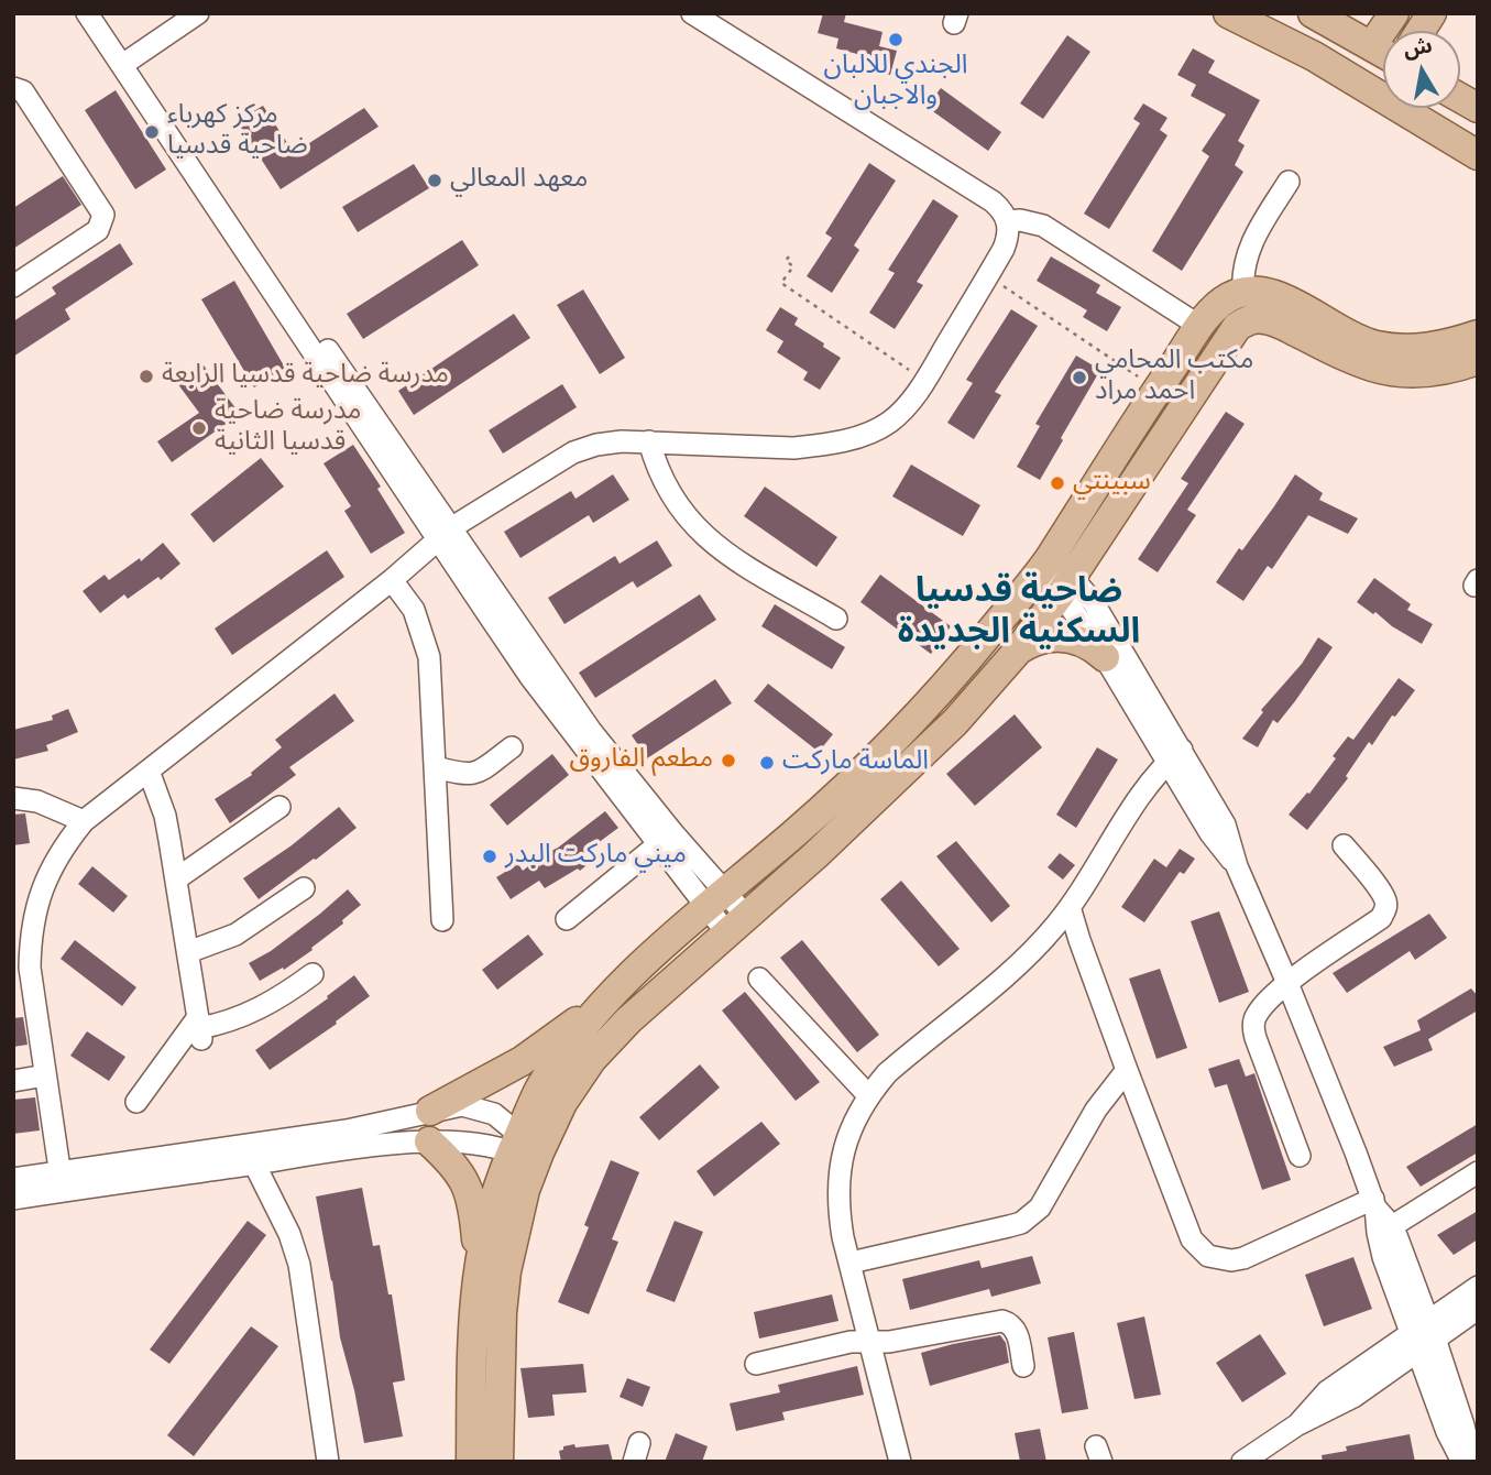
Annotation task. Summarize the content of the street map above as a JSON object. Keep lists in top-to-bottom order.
{
  "districts": ["ضاحية قدسيا السكنية الجديدة"],
  "places": [
    "الجندي للالبان والاجبان",
    "مركز كهرباء ضاحية قدسيا",
    "معهد المعالي",
    "مدرسة ضاحية قدسيا الرابعة",
    "مكتب المحامي احمد مراد",
    "مدرسة ضاحية قدسيا الثانية",
    "سبينتي",
    "مطعم الفاروق",
    "الماسة ماركت",
    "ميني ماركت البدر"
  ],
  "north": "top"
}
